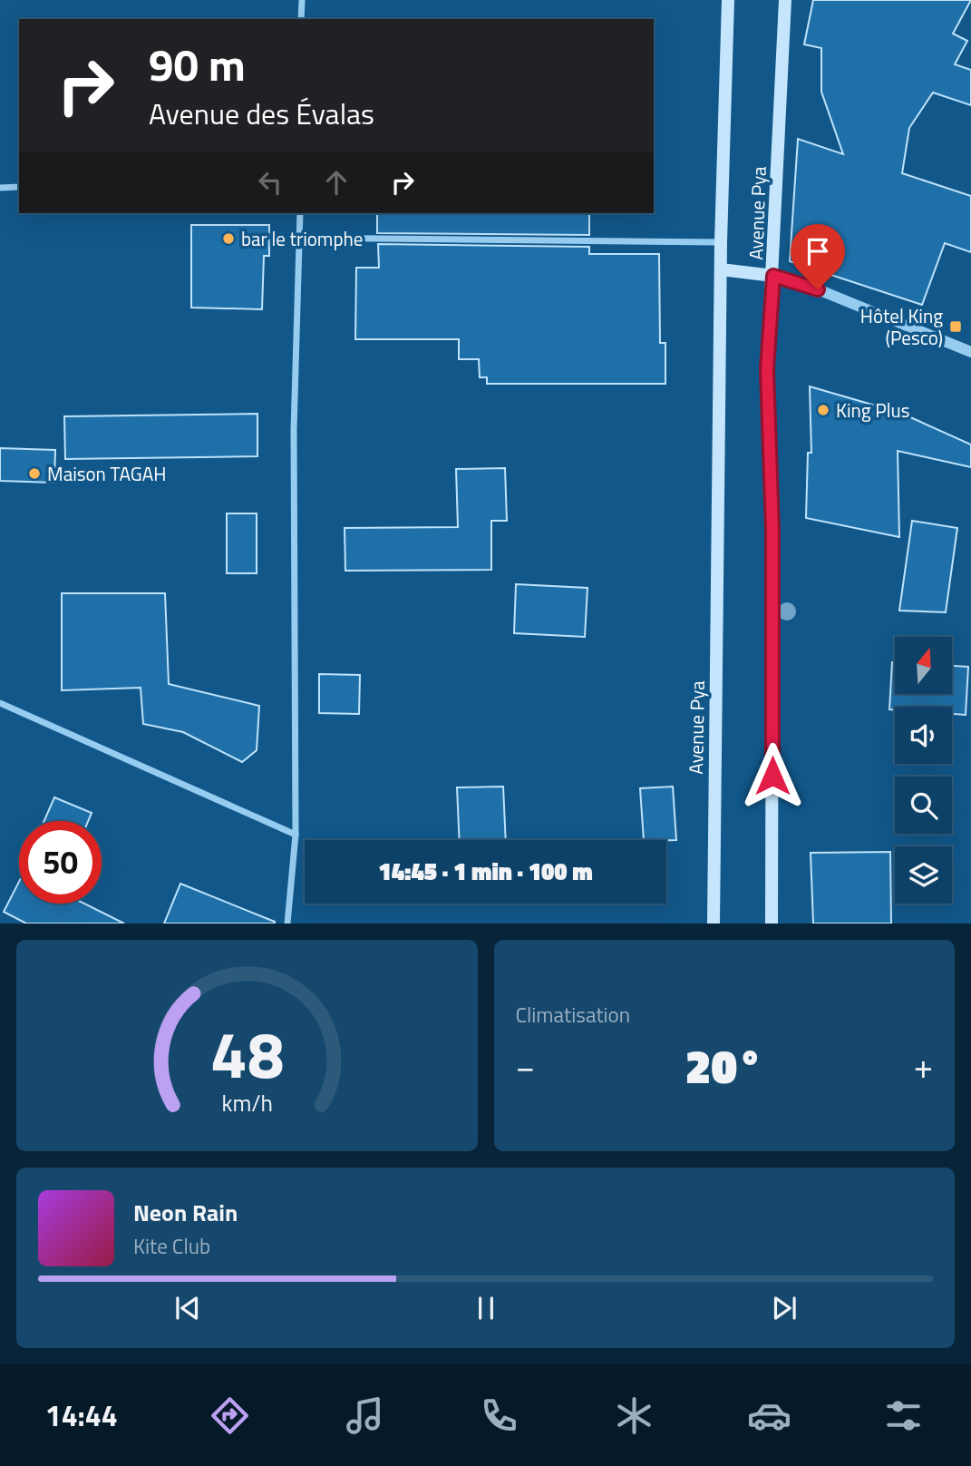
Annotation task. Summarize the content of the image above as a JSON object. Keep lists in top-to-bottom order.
{
  "streets": {
    "main road": ["Avenue Pya"]
  },
  "places": {
    "other": ["bar le triomphe", "King Plus", "Maison TAGAH"],
    "transit": ["Hôtel King (Pesco)"]
  },
  "north": "top",
  "page": {
    "turn": ["90 m", "Avenue des Évalas"],
    "limit": "50",
    "trip": "14:45 · 1 min · 100 m",
    "tile": "Climatisation",
    "heat": ["−", "20°", "+"],
    "song": ["Neon Rain", "Kite Club"],
    "tabs": "14:44",
    "gauge": ["48", "km/h"]
  }
}
